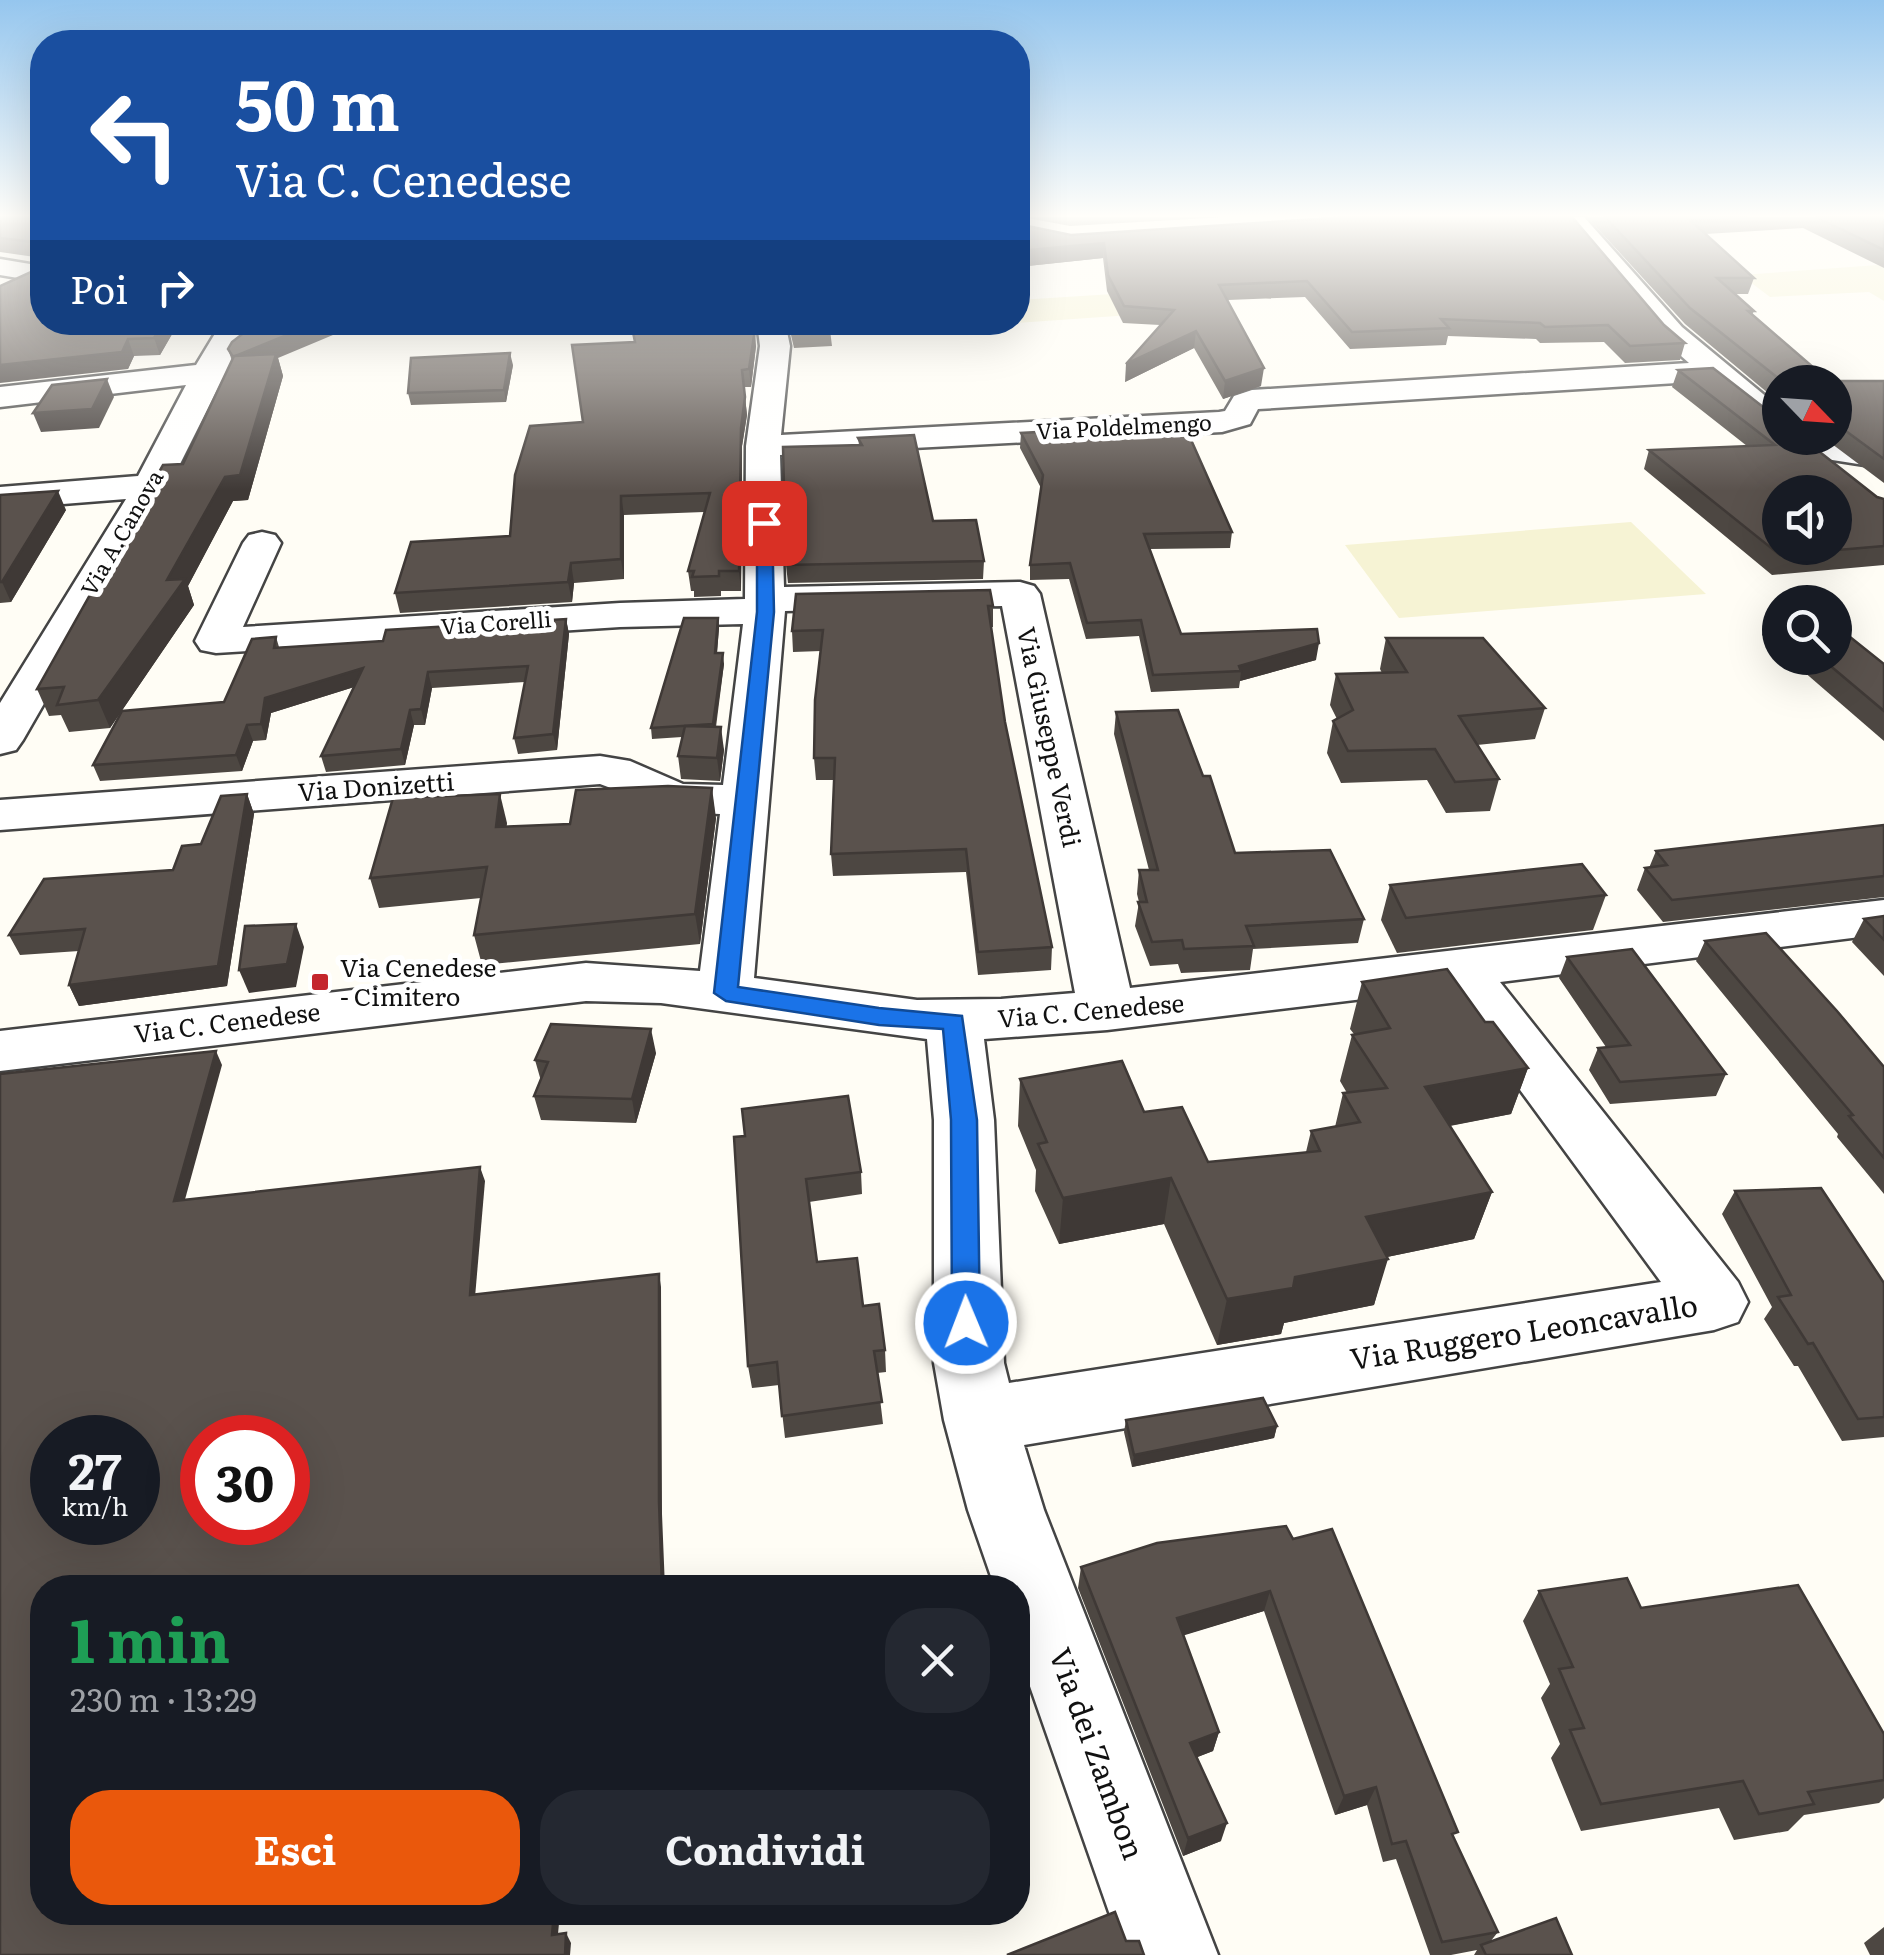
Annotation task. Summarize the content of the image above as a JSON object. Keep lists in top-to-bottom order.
{
  "streets": {
    "street": [
      "Via Poldelmengo",
      "Via A.Canova",
      "Via Corelli",
      "Via Giuseppe Verdi",
      "Via Donizetti",
      "Via C. Cenedese",
      "Via Ruggero Leoncavallo",
      "Via dei Zambon"
    ]
  },
  "crossings": [
    ["Via Corelli", "Via Giuseppe Verdi"],
    ["Via Giuseppe Verdi", "Via C. Cenedese"],
    ["Via C. Cenedese", "Via Ruggero Leoncavallo"],
    ["Via C. Cenedese", "Via dei Zambon"],
    ["Via Ruggero Leoncavallo", "Via dei Zambon"]
  ],
  "places": {
    "transit": ["Via Cenedese - Cimitero"]
  },
  "north": "bottom right",
  "page": {
    "turn": ["50 m", "Via C. Cenedese"],
    "then": "Poi",
    "speed": "27 km/h",
    "limit": "30",
    "heading": ["1 min", "230 m · 13:29"],
    "buttons": ["Esci", "Condividi"]
  }
}
